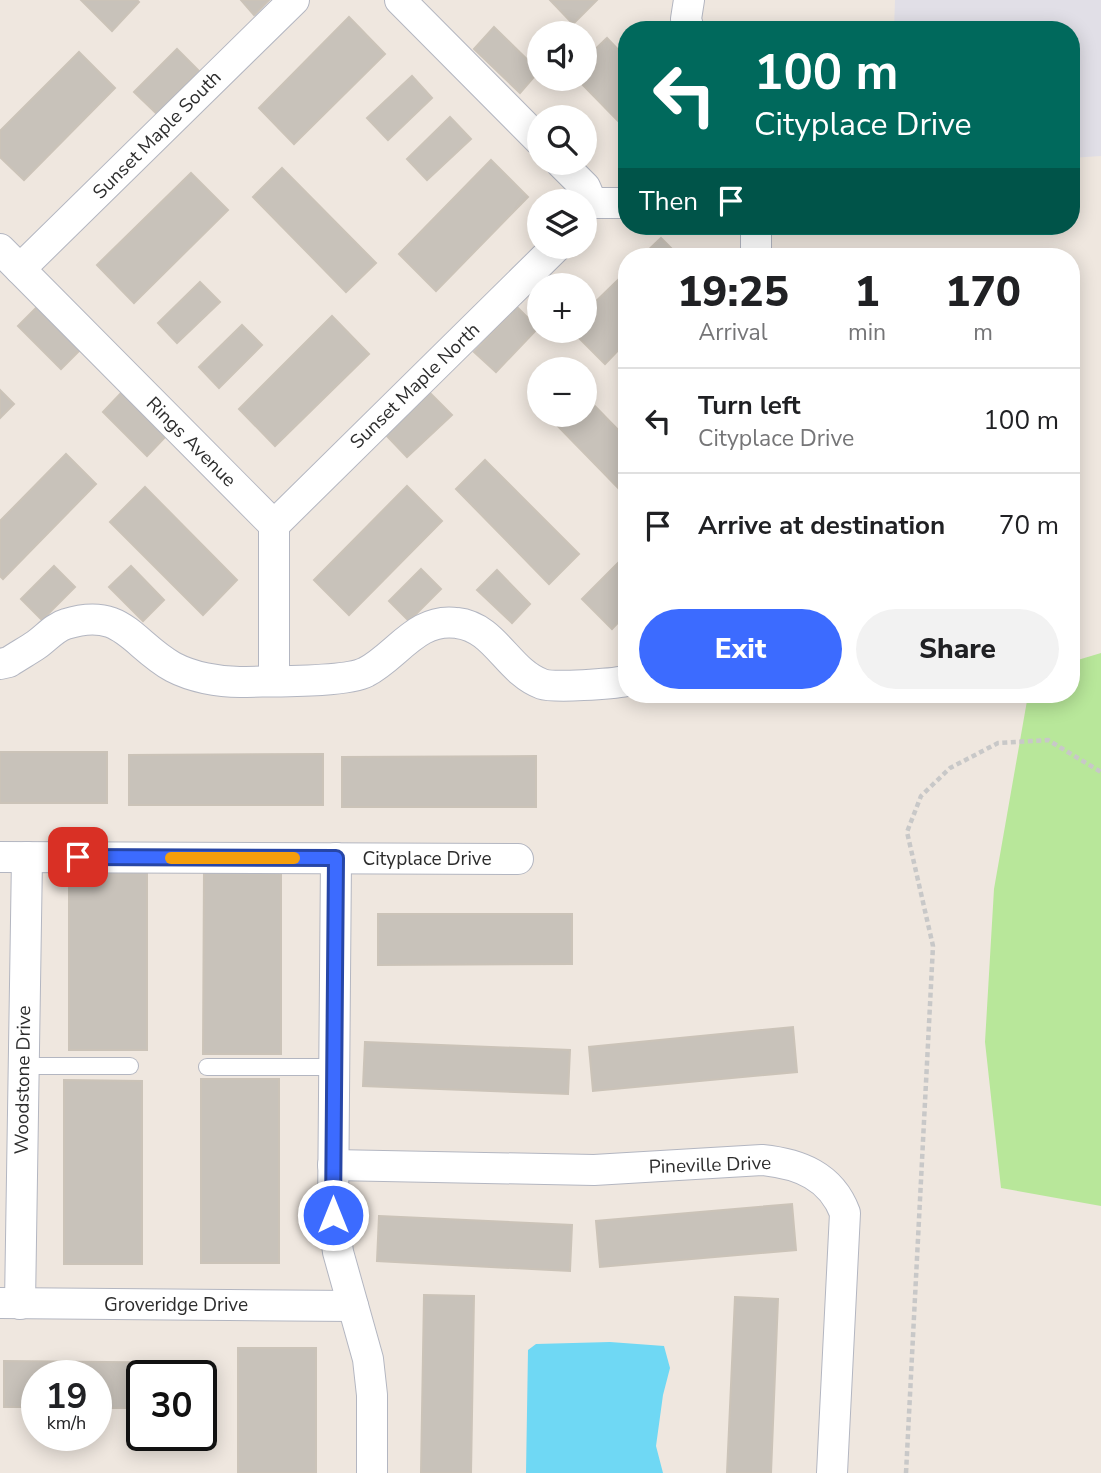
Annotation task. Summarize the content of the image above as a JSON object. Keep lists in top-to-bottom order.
{
  "streets": {
    "street": [
      "Sunset Maple South",
      "Sunset Maple North",
      "Rings Avenue",
      "Cityplace Drive",
      "Woodstone Drive",
      "Pineville Drive",
      "Groveridge Drive"
    ]
  },
  "crossings": [
    ["Sunset Maple South", "Rings Avenue"],
    ["Sunset Maple North", "Rings Avenue"],
    ["Cityplace Drive", "Woodstone Drive"],
    ["Woodstone Drive", "Groveridge Drive"]
  ],
  "page": {
    "map_buttons": ["+", "−"],
    "turn": ["100 m", "Cityplace Drive"],
    "then": "Then",
    "eta": [
      "19:25",
      "Arrival",
      "1",
      "min",
      "170",
      "m"
    ],
    "list": [
      {
        "name": "Turn left",
        "note": "Cityplace Drive",
        "value": "100 m"
      },
      {
        "name": "Arrive at destination",
        "value": "70 m"
      }
    ],
    "buttons": ["Exit", "Share"],
    "speed": "19 km/h",
    "limit": "30"
  }
}
